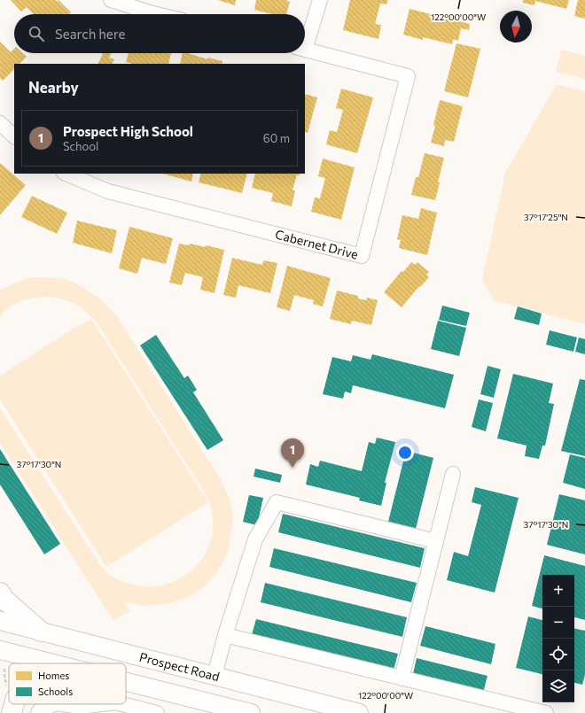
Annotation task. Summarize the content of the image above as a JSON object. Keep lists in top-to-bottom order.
{
  "streets": {
    "main road": ["Prospect Road"],
    "street": ["Cabernet Drive"]
  },
  "legend": ["Homes", "Schools"],
  "north": "bottom",
  "page": {
    "search": "Search here",
    "heading": "Nearby",
    "list": [
      {
        "mark": "1",
        "name": "Prospect High School",
        "note": "School",
        "value": "60 m"
      }
    ],
    "pins": "1",
    "map_buttons": ["+", "−"]
  },
  "coordinates": ["122°00'00\"W", "37°17'25\"N", "37°17'30\"N"]
}
